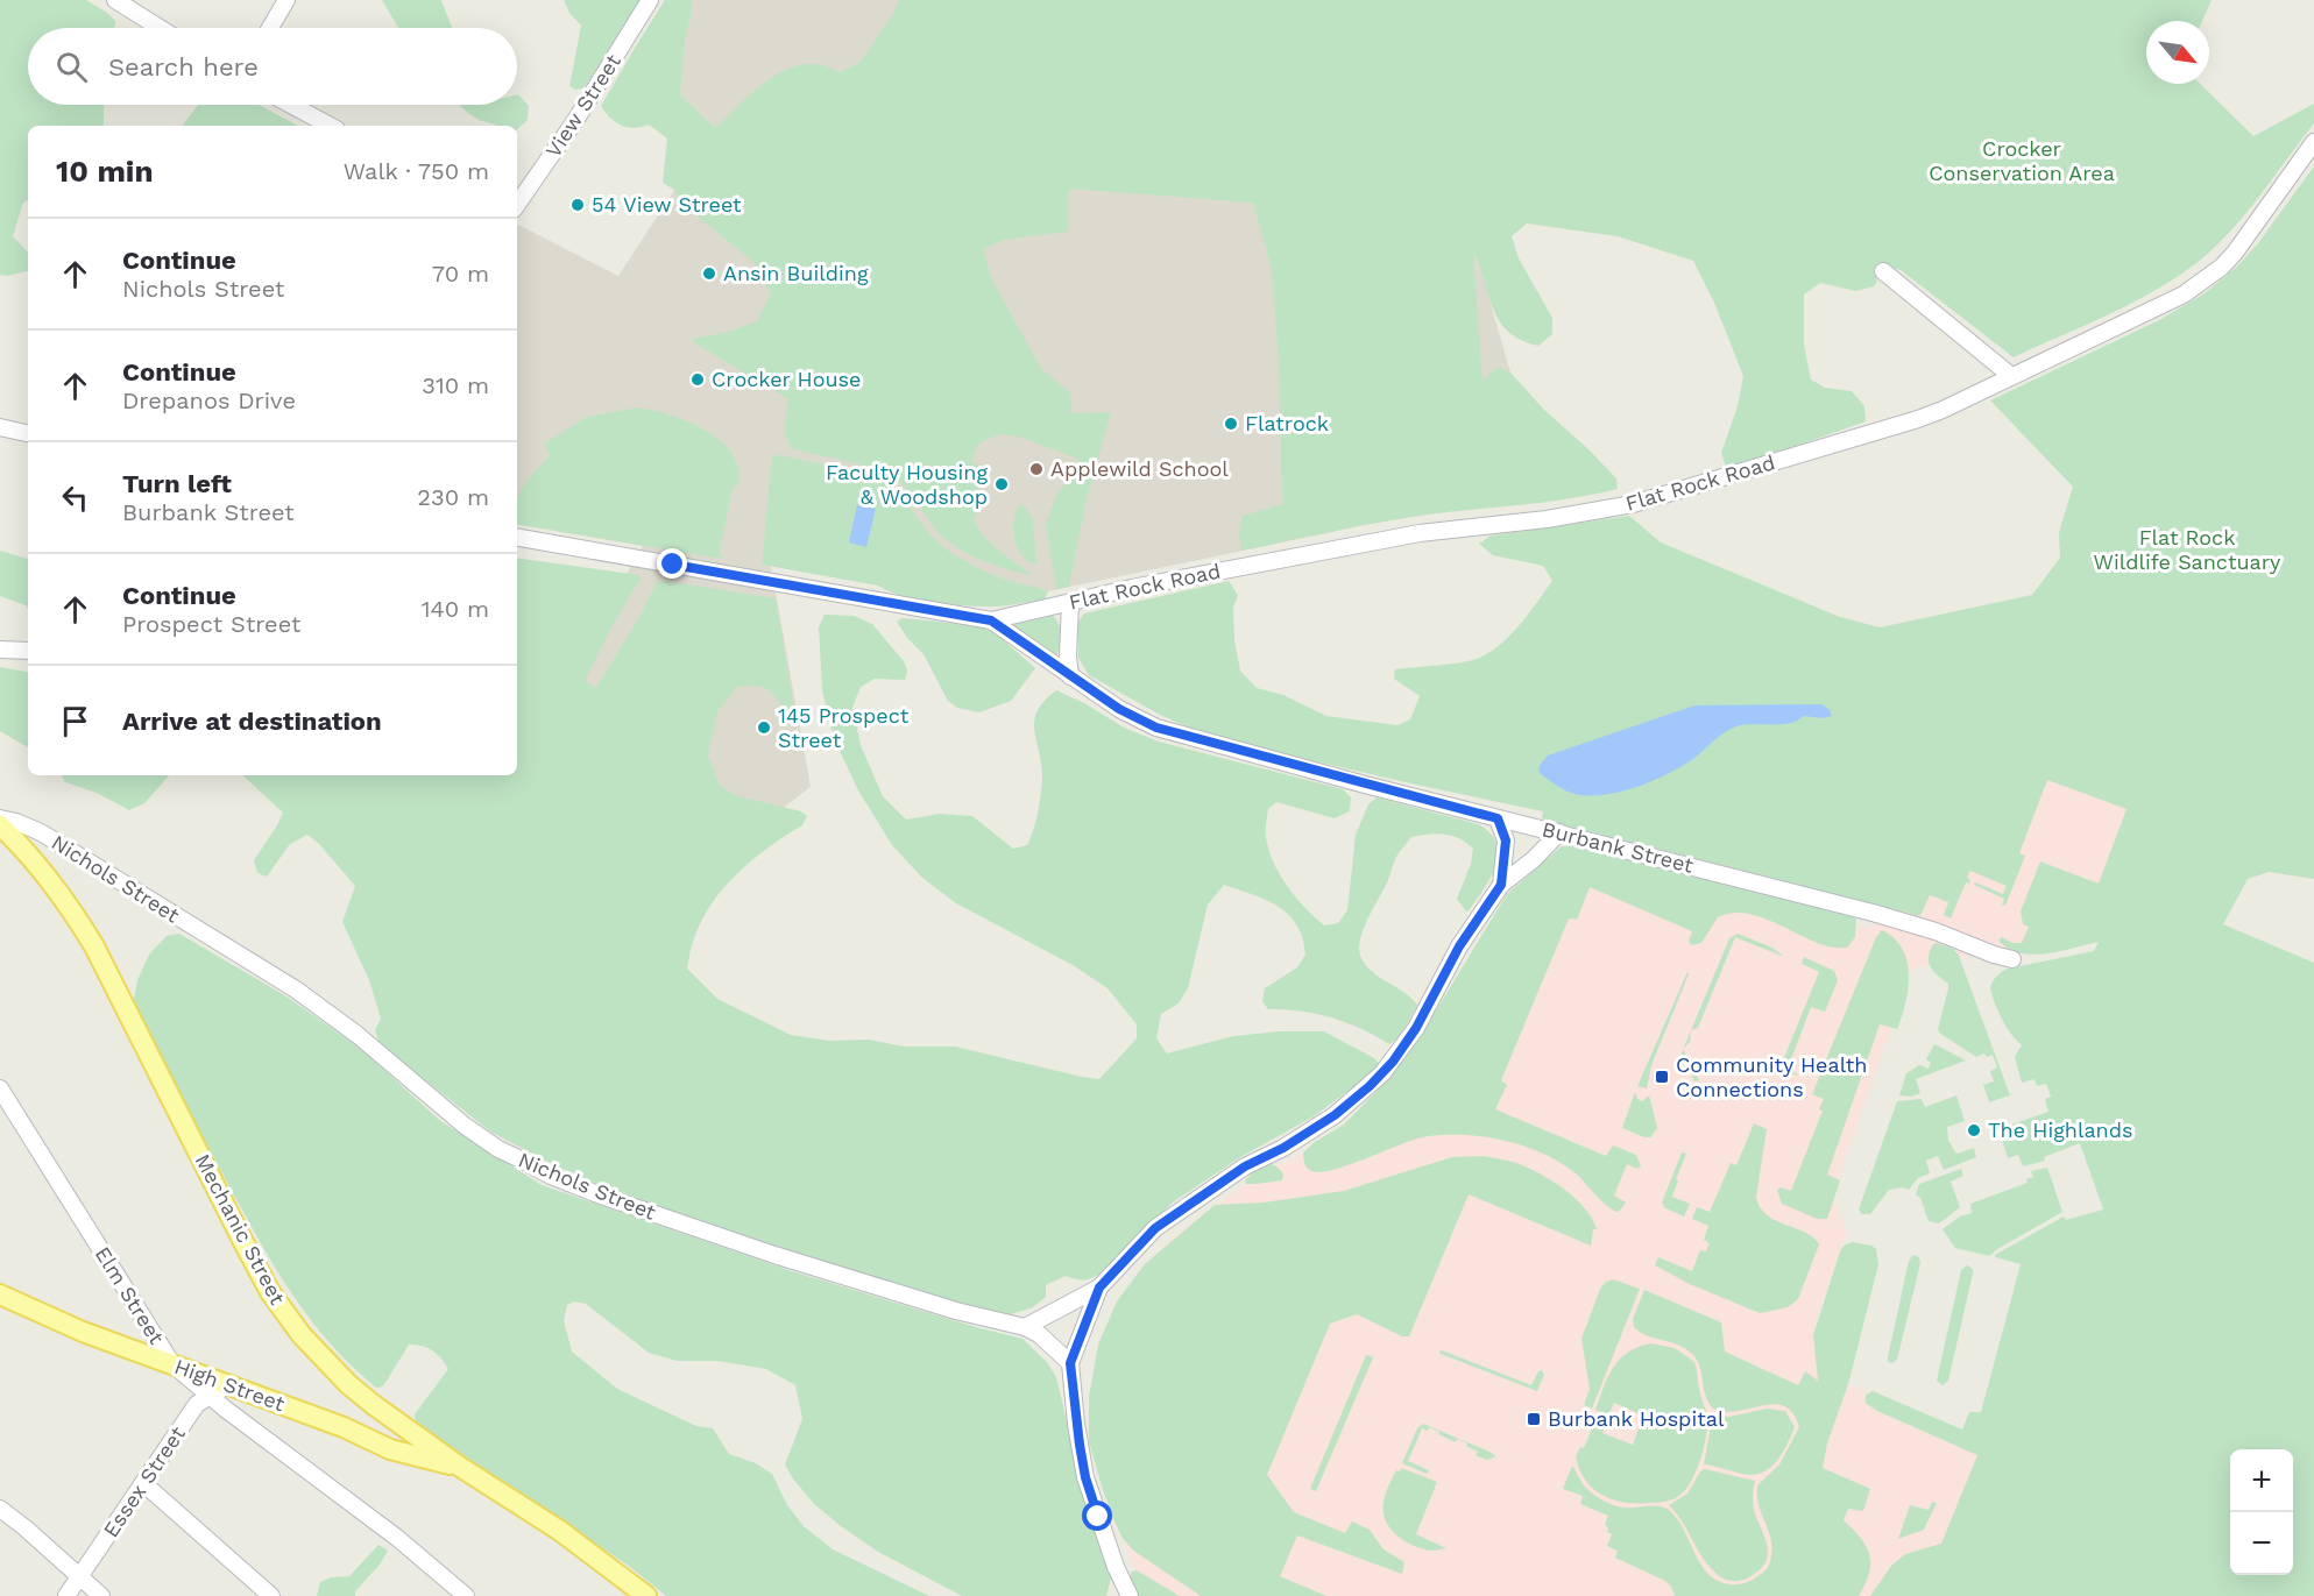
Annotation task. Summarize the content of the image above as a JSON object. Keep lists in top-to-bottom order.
{
  "streets": {
    "main road": ["Mechanic Street", "High Street"],
    "street": [
      "View Street",
      "Flat Rock Road",
      "Burbank Street",
      "Nichols Street",
      "Elm Street",
      "Essex Street"
    ]
  },
  "crossings": [
    ["Flat Rock Road", "Burbank Street"],
    ["Mechanic Street", "High Street"],
    ["Elm Street", "High Street"],
    ["Elm Street", "Essex Street"],
    ["High Street", "Essex Street"]
  ],
  "parks": ["Crocker Conservation Area", "Flat Rock Wildlife Sanctuary"],
  "places": {
    "other": [
      "54 View Street",
      "Ansin Building",
      "Crocker House",
      "Flatrock",
      "Applewild School",
      "Faculty Housing & Woodshop",
      "145 Prospect Street",
      "The Highlands"
    ],
    "transit": ["Community Health Connections", "Burbank Hospital"]
  },
  "north": "bottom right",
  "page": {
    "search": "Search here",
    "heading": ["10 min", "Walk · 750 m"],
    "list": [
      ["Continue", "Nichols Street", "70 m"],
      ["Continue", "Drepanos Drive", "310 m"],
      ["Turn left", "Burbank Street", "230 m"],
      ["Continue", "Prospect Street", "140 m"],
      "Arrive at destination"
    ],
    "map_buttons": ["+", "−"]
  }
}
